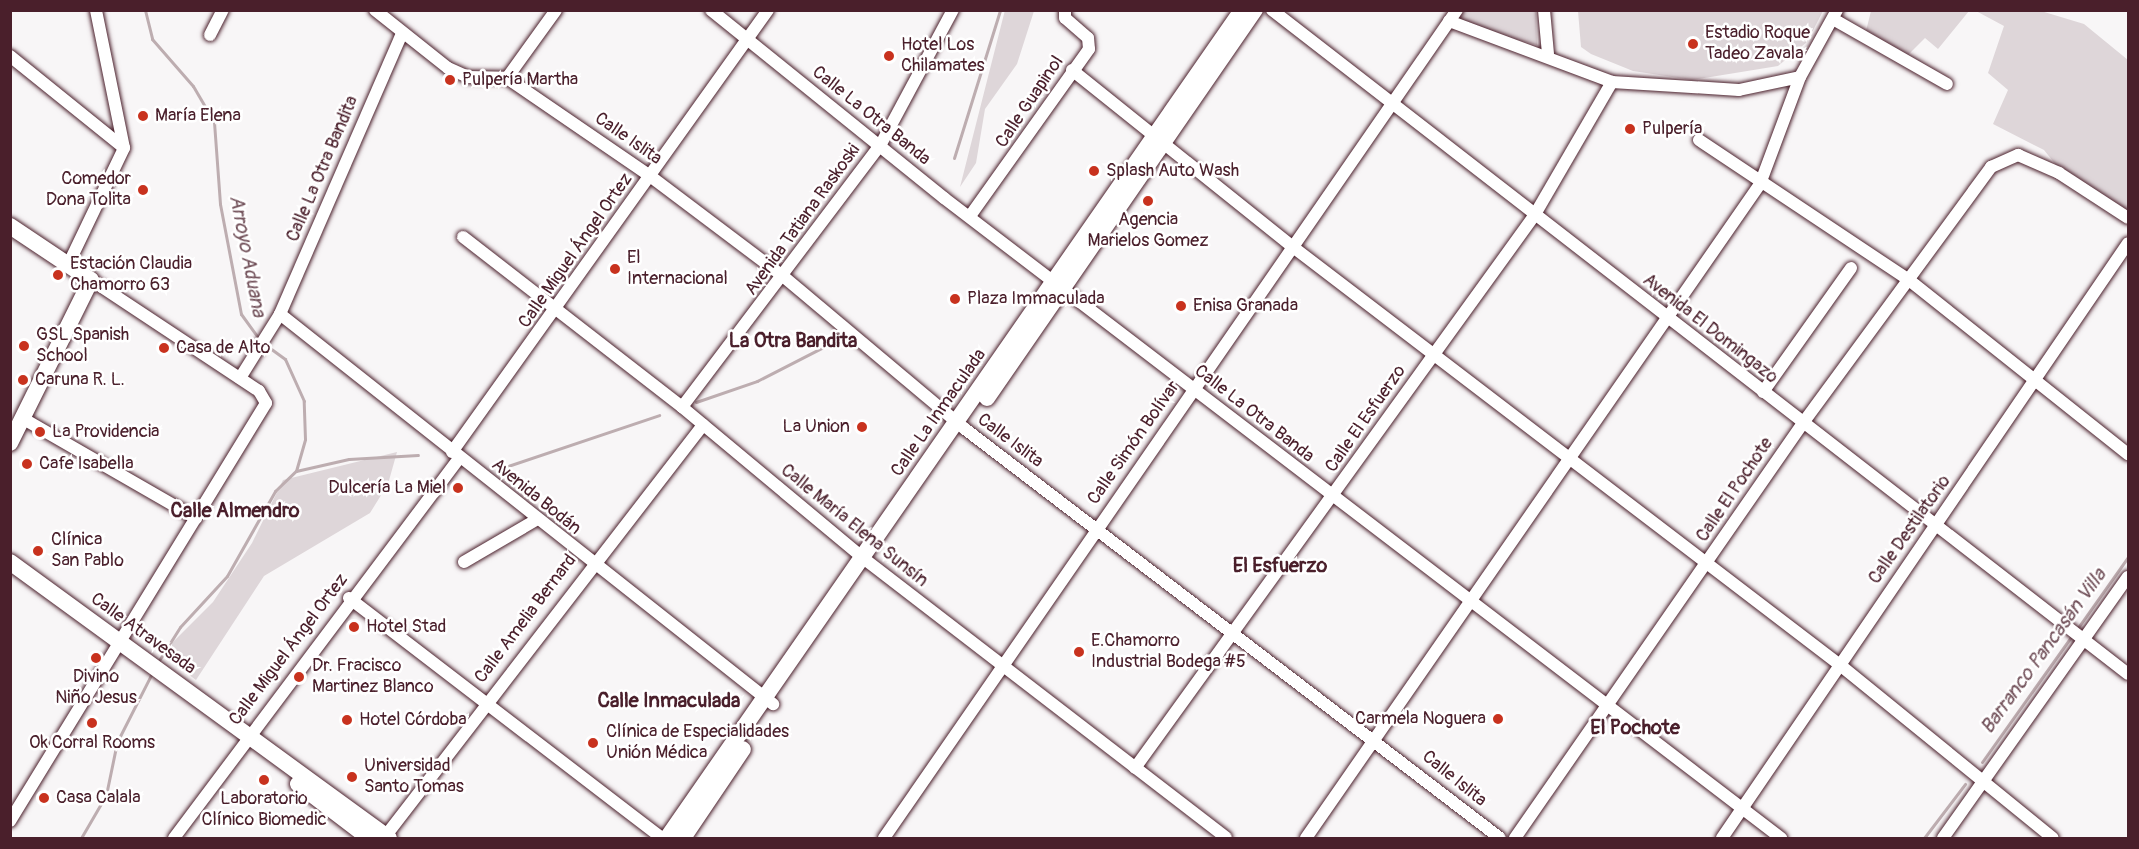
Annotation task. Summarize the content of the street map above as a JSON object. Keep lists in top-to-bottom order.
{
  "streets": {
    "main road": ["Calle La Inmaculada", "Calle Atravesada"],
    "street": [
      "Calle Guapinol",
      "Calle La Otra Banda",
      "Calle Islita",
      "Calle La Otra Bandita",
      "Avenida Tatiana Raskoski",
      "Calle Miguel Ángel Ortez",
      "Avenida El Domingazo",
      "Calle El Esfuerzo",
      "Calle Simón Bolívar",
      "Calle El Pochote",
      "Avenida Bodán",
      "Calle María Elena Sunsín",
      "Calle Destilatorio",
      "Calle Amelia Bernard"
    ]
  },
  "crossings": [
    ["Calle Guapinol", "Calle La Otra Banda"],
    ["Calle La Otra Banda", "Avenida Tatiana Raskoski"],
    ["Calle La Otra Banda", "Calle Miguel Ángel Ortez"],
    ["Calle La Otra Banda", "Calle La Inmaculada"],
    ["Calle La Otra Banda", "Calle El Esfuerzo"],
    ["Calle La Otra Banda", "Calle Simón Bolívar"],
    ["Calle La Otra Banda", "Calle El Pochote"],
    ["Calle La Otra Banda", "Calle Destilatorio"],
    ["Calle Islita", "Avenida Tatiana Raskoski"],
    ["Calle Islita", "Calle Miguel Ángel Ortez"],
    ["Calle Islita", "Calle La Inmaculada"],
    ["Calle Islita", "Calle El Esfuerzo"],
    ["Calle Islita", "Calle Simón Bolívar"],
    ["Calle La Otra Bandita", "Avenida Bodán"],
    ["Avenida Tatiana Raskoski", "Calle María Elena Sunsín"],
    ["Calle Miguel Ángel Ortez", "Avenida Bodán"],
    ["Calle Miguel Ángel Ortez", "Calle María Elena Sunsín"],
    ["Calle Miguel Ángel Ortez", "Calle Atravesada"],
    ["Avenida El Domingazo", "Calle El Esfuerzo"],
    ["Avenida El Domingazo", "Calle Simón Bolívar"],
    ["Avenida El Domingazo", "Calle El Pochote"],
    ["Avenida El Domingazo", "Calle Destilatorio"],
    ["Calle La Inmaculada", "Avenida Bodán"],
    ["Calle La Inmaculada", "Calle María Elena Sunsín"],
    ["Calle El Esfuerzo", "Calle María Elena Sunsín"],
    ["Calle Simón Bolívar", "Calle María Elena Sunsín"],
    ["Avenida Bodán", "Calle Amelia Bernard"],
    ["Calle María Elena Sunsín", "Calle Amelia Bernard"],
    ["Calle Amelia Bernard", "Calle Atravesada"]
  ],
  "districts": [
    "La Otra Bandita",
    "Calle Almendro",
    "El Esfuerzo",
    "Calle Inmaculada",
    "El Pochote"
  ],
  "water": ["Arroyo Aduana", "Barranco Pancasán Villa"],
  "places": [
    "Estadio Roque Tadeo Zavala",
    "Hotel Los Chilamates",
    "Pulpería Martha",
    "María Elena",
    "Pulpería",
    "Splash Auto Wash",
    "Comedor Dona Tolita",
    "Agencia Marielos Gomez",
    "El Internacional",
    "Estación Claudia Chamorro 63",
    "Plaza Immaculada",
    "Enisa Granada",
    "GSL Spanish School",
    "Casa de Alto",
    "Caruna R. L.",
    "La Union",
    "La Providencia",
    "Cafe Isabella",
    "Dulcería La Miel",
    "Clínica San Pablo",
    "Hotel Stad",
    "E.Chamorro Industrial Bodega #5",
    "Divino Niño Jesus",
    "Dr. Fracisco Martinez Blanco",
    "Carmela Noguera",
    "Hotel Córdoba",
    "Ok Corral Rooms",
    "Clínica de Especialidades Unión Médica",
    "Universidad Santo Tomas",
    "Laboratorio Clínico Biomedic",
    "Casa Calala"
  ]
}
